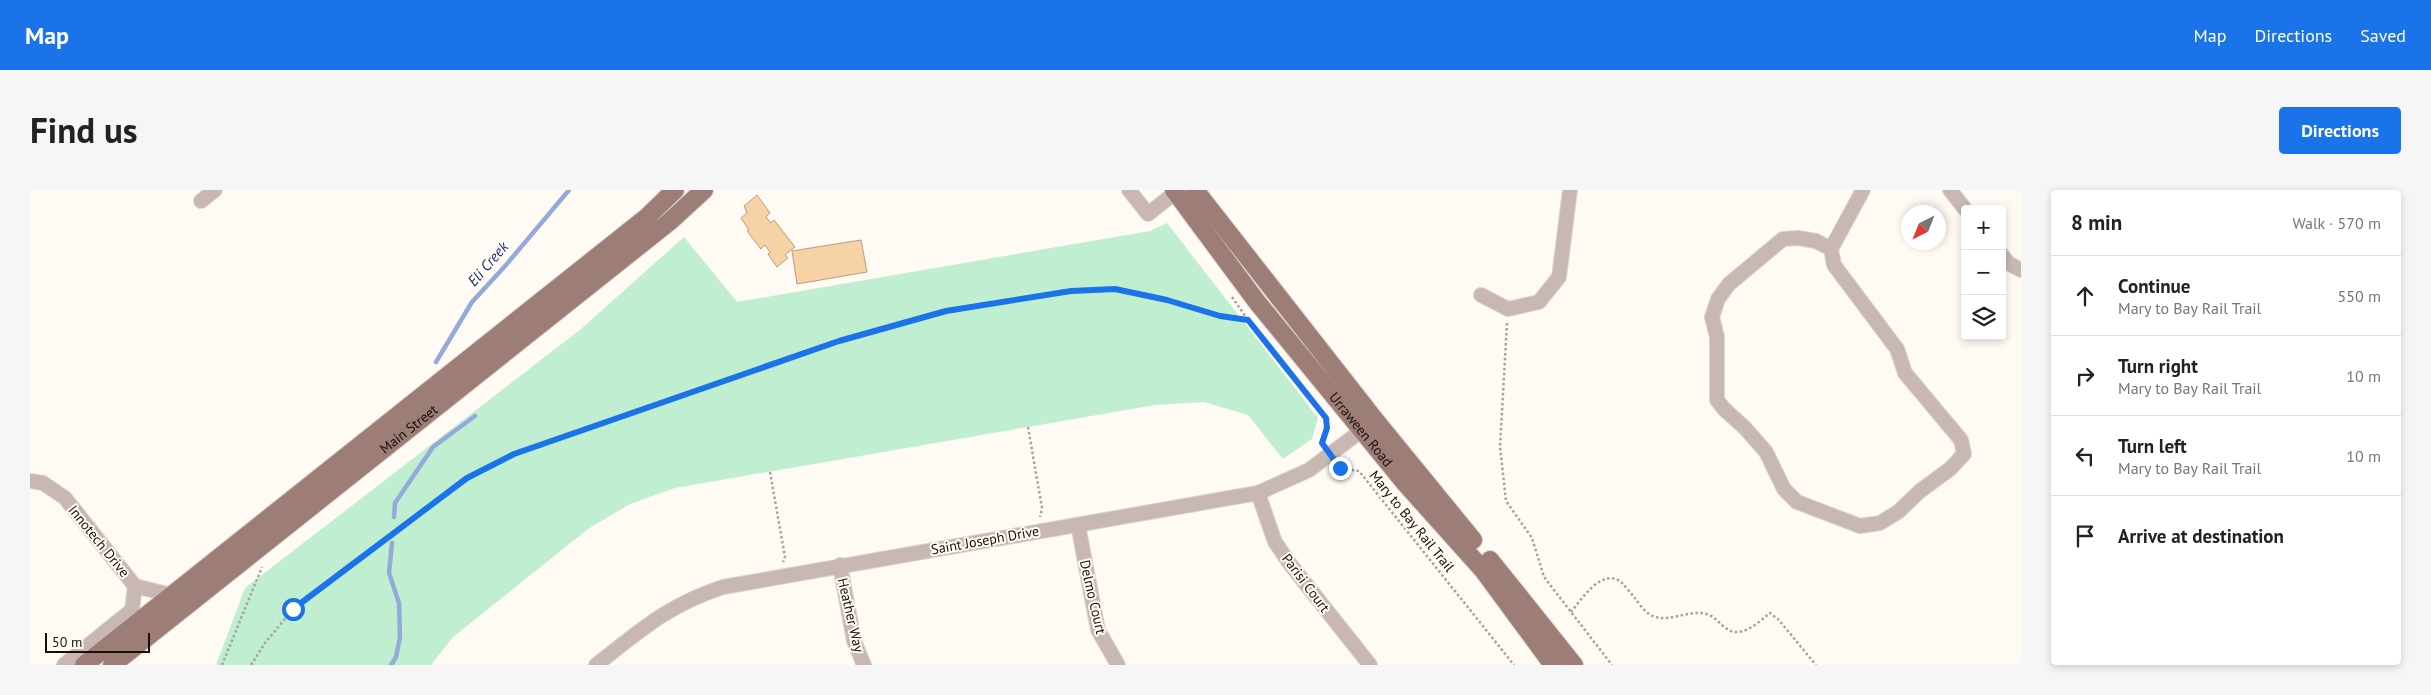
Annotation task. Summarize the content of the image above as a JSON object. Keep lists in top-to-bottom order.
{
  "streets": {
    "main road": ["Main Street", "Urraween Road"],
    "street": [
      "Saint Joseph Drive",
      "Innotech Drive",
      "Parisi Court",
      "Delmo Court",
      "Heather Way"
    ],
    "path": ["Mary to Bay Rail Trail"]
  },
  "crossings": [
    ["Main Street", "Innotech Drive"],
    ["Urraween Road", "Saint Joseph Drive"],
    ["Mary to Bay Rail Trail", "Saint Joseph Drive"],
    ["Saint Joseph Drive", "Parisi Court"],
    ["Saint Joseph Drive", "Delmo Court"],
    ["Saint Joseph Drive", "Heather Way"]
  ],
  "water": ["Eli Creek"],
  "scale_bar": "50 m",
  "north": "bottom left",
  "page": {
    "header": "Map",
    "nav": ["Map", "Directions", "Saved"],
    "title": "Find us",
    "buttons": "Directions",
    "heading": ["8 min", "Walk · 570 m"],
    "map_buttons": ["+", "−"],
    "list": [
      ["Continue", "Mary to Bay Rail Trail", "550 m"],
      ["Turn right", "Mary to Bay Rail Trail", "10 m"],
      ["Turn left", "Mary to Bay Rail Trail", "10 m"],
      "Arrive at destination"
    ],
    "scale": "50 m"
  }
}
